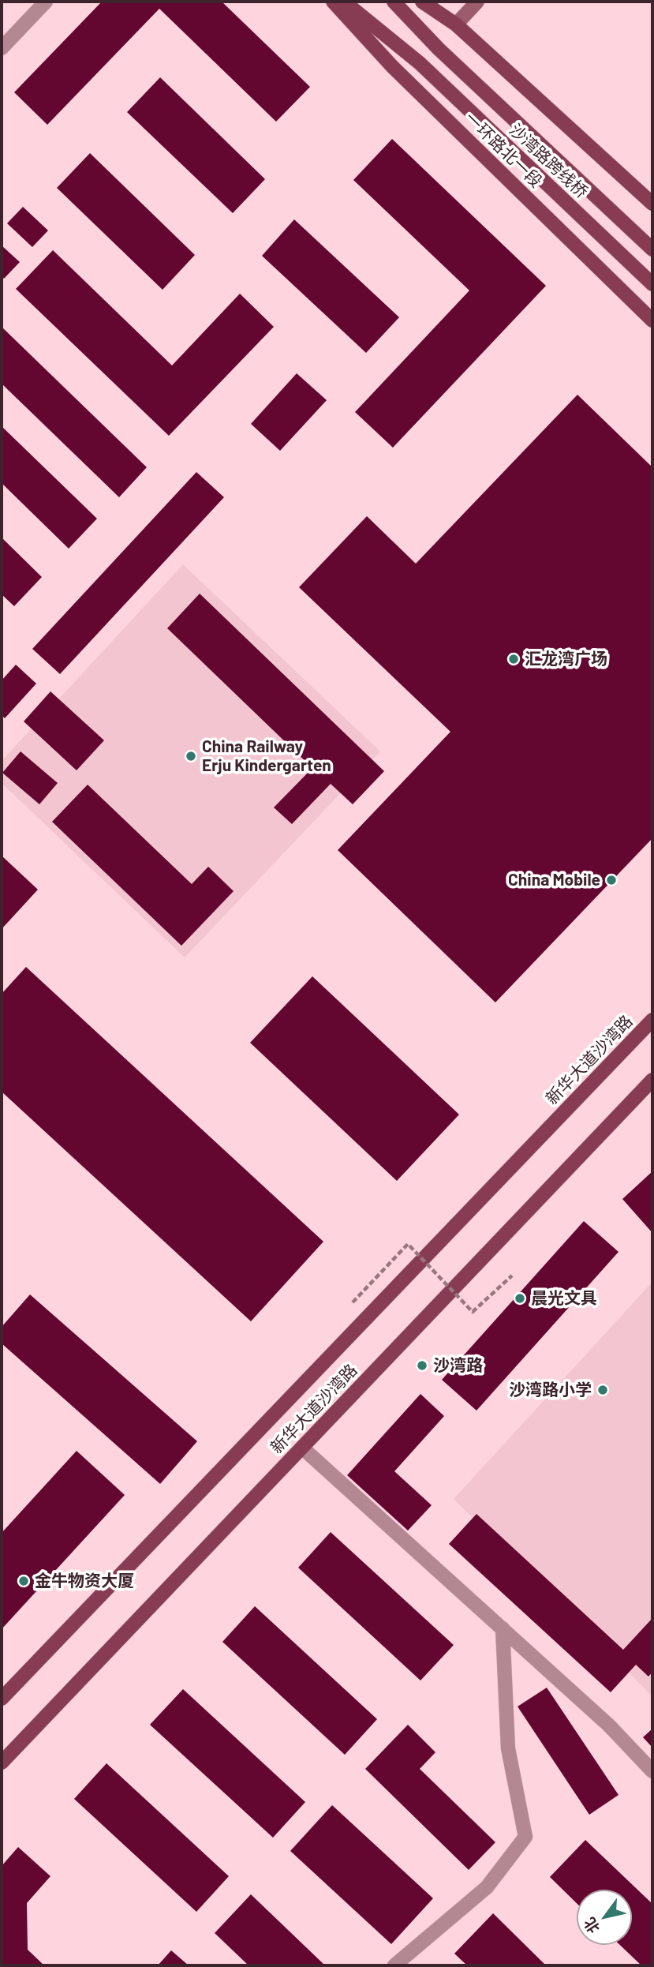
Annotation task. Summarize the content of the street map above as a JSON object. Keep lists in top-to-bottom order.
{
  "streets": {
    "main road": ["一环路北一段", "沙湾路跨线桥", "新华大道沙湾路"]
  },
  "places": [
    "汇龙湾广场",
    "China Railway Erju Kindergarten",
    "China Mobile",
    "晨光文具",
    "沙湾路",
    "沙湾路小学",
    "金牛物资大厦"
  ],
  "north": "bottom left"
}
